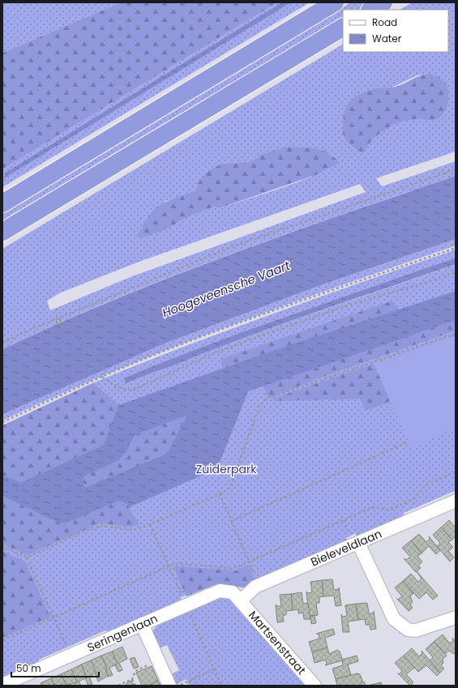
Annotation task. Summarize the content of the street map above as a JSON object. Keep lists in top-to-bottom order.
{
  "streets": {
    "street": ["Bieleveldlaan", "Seringenlaan", "Martsenstraat"]
  },
  "crossings": [
    ["Bieleveldlaan", "Seringenlaan"],
    ["Bieleveldlaan", "Martsenstraat"],
    ["Seringenlaan", "Martsenstraat"]
  ],
  "water": ["Hoogeveensche Vaart"],
  "parks": ["Zuiderpark"],
  "legend": ["Road", "Water"],
  "scale_bar": "50 m"
}
